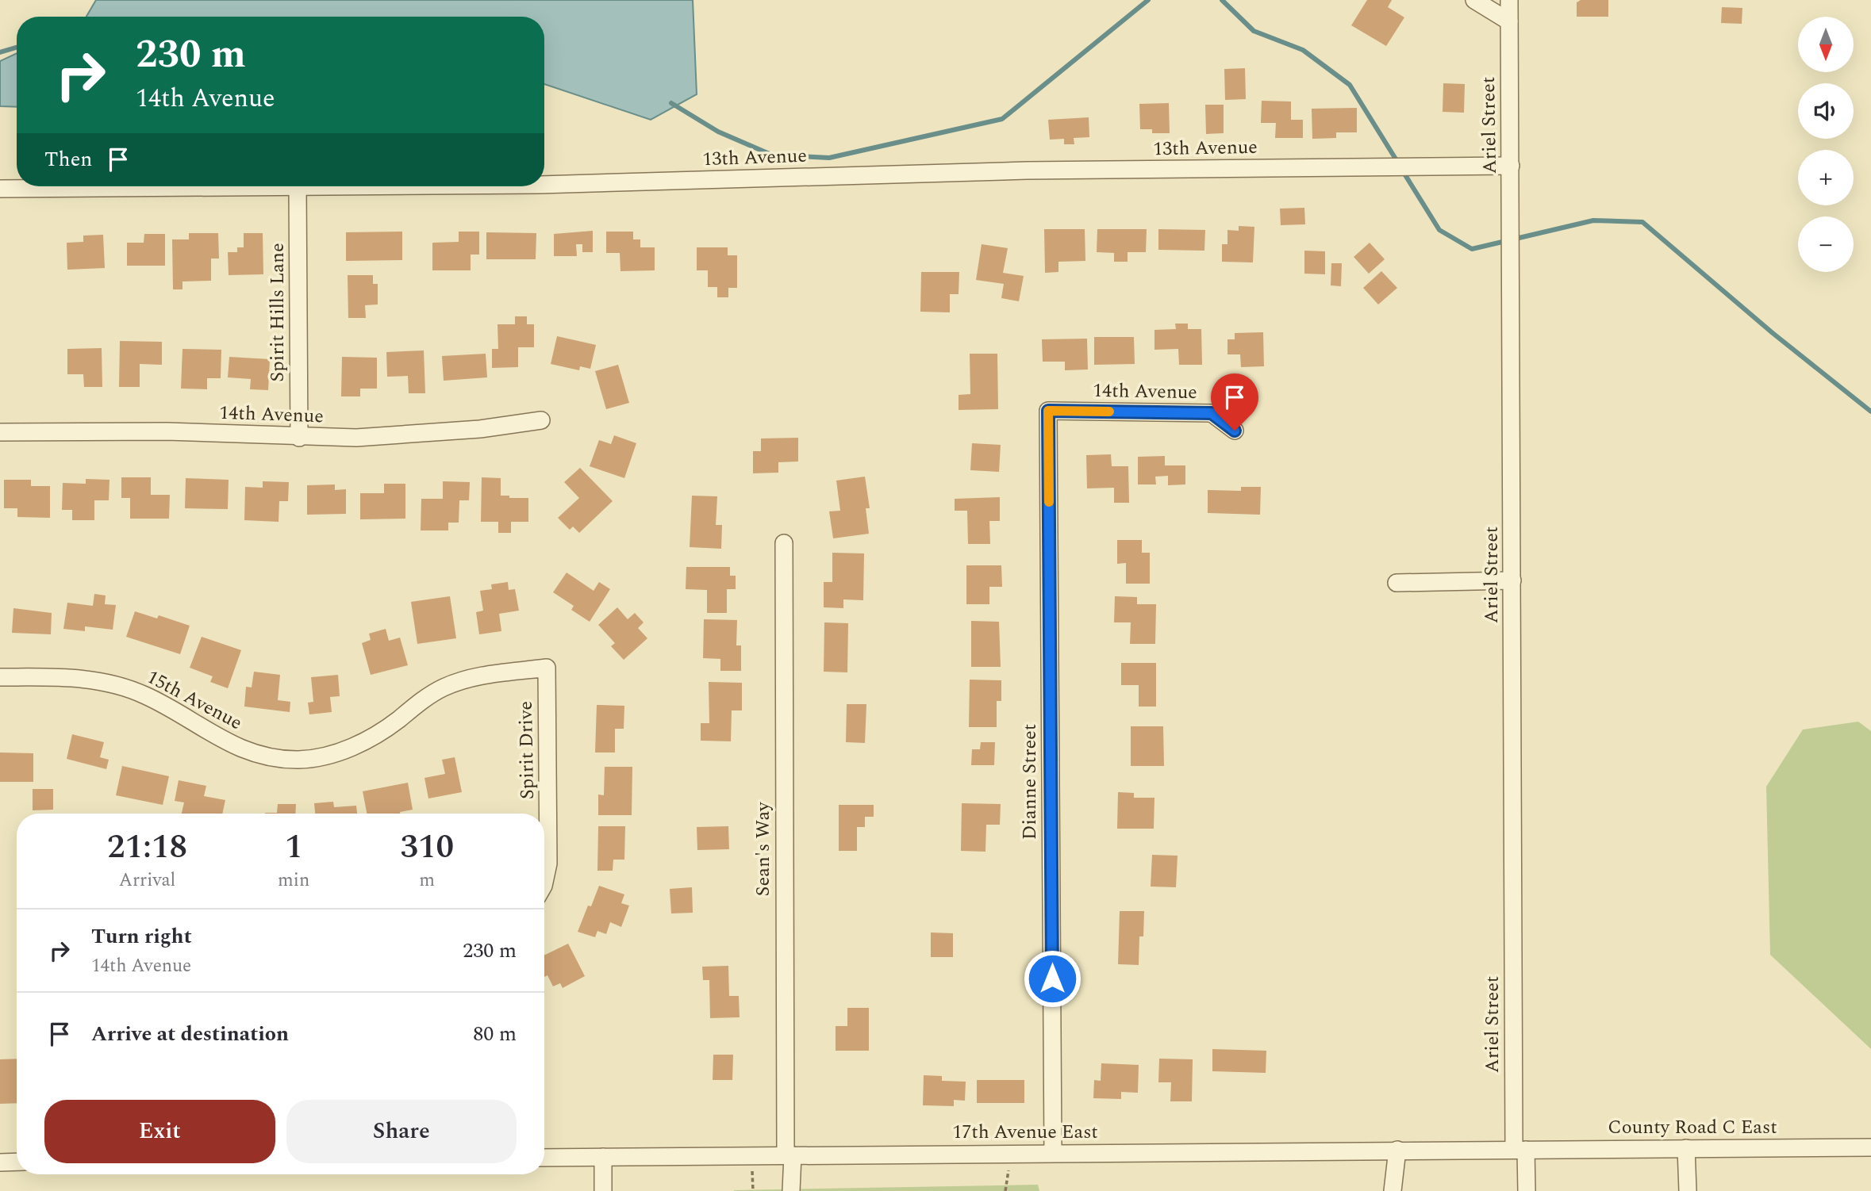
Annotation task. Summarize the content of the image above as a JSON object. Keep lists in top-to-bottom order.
{
  "streets": {
    "street": [
      "Ariel Street",
      "13th Avenue",
      "Spirit Hills Lane",
      "14th Avenue",
      "15th Avenue",
      "Spirit Drive",
      "Dianne Street",
      "Sean's Way",
      "County Road C East",
      "17th Avenue East"
    ]
  },
  "crossings": [
    ["Ariel Street", "13th Avenue"],
    ["Ariel Street", "County Road C East"],
    ["Ariel Street", "17th Avenue East"],
    ["13th Avenue", "Spirit Hills Lane"],
    ["Spirit Hills Lane", "14th Avenue"],
    ["14th Avenue", "Dianne Street"],
    ["15th Avenue", "Spirit Drive"],
    ["Dianne Street", "17th Avenue East"],
    ["Sean's Way", "17th Avenue East"],
    ["County Road C East", "17th Avenue East"]
  ],
  "north": "bottom",
  "page": {
    "map_buttons": ["+", "−"],
    "turn": ["230 m", "14th Avenue"],
    "then": "Then",
    "eta": [
      "21:18",
      "Arrival",
      "1",
      "min",
      "310",
      "m"
    ],
    "list": [
      {
        "name": "Turn right",
        "note": "14th Avenue",
        "value": "230 m"
      },
      {
        "name": "Arrive at destination",
        "value": "80 m"
      }
    ],
    "buttons": ["Exit", "Share"]
  }
}
